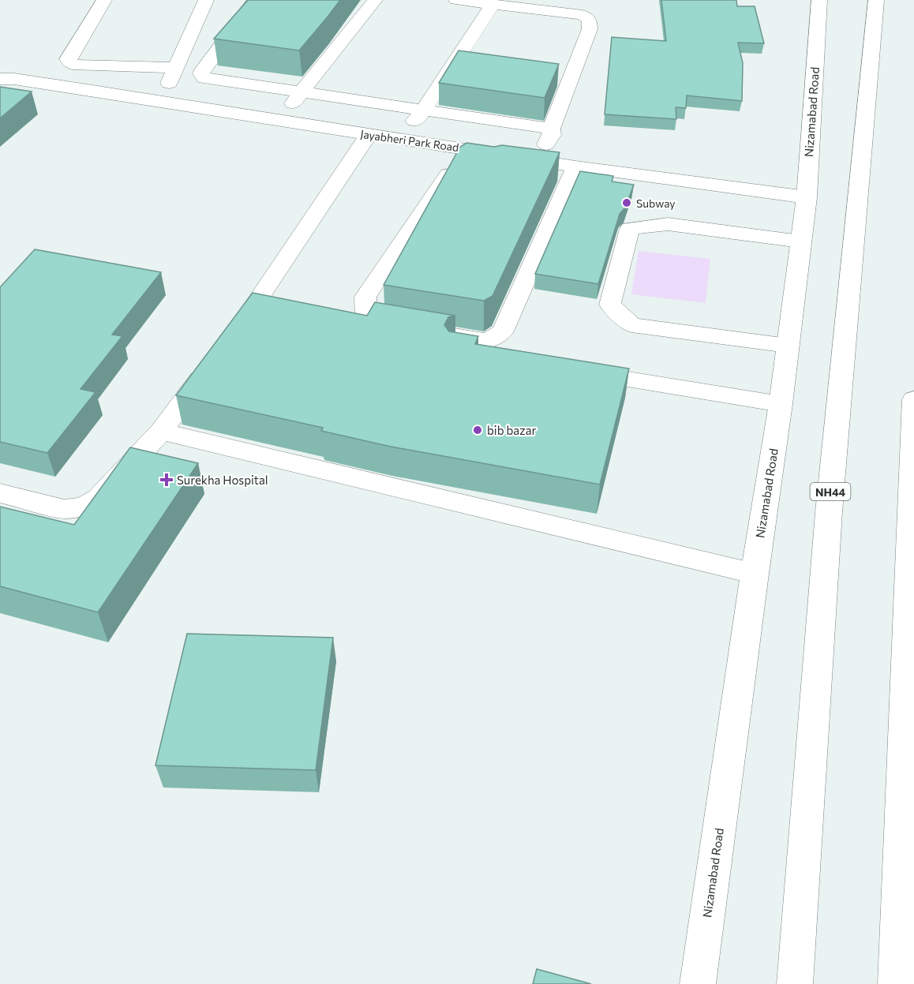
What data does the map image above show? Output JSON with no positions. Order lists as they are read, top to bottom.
{
  "streets": {
    "main road": ["Nizamabad Road", "Jayabheri Park Road", "NH44"]
  },
  "crossings": [
    ["Nizamabad Road", "Jayabheri Park Road"]
  ],
  "places": {
    "other": ["Subway", "bib bazar"],
    "health": ["Surekha Hospital"]
  }
}
